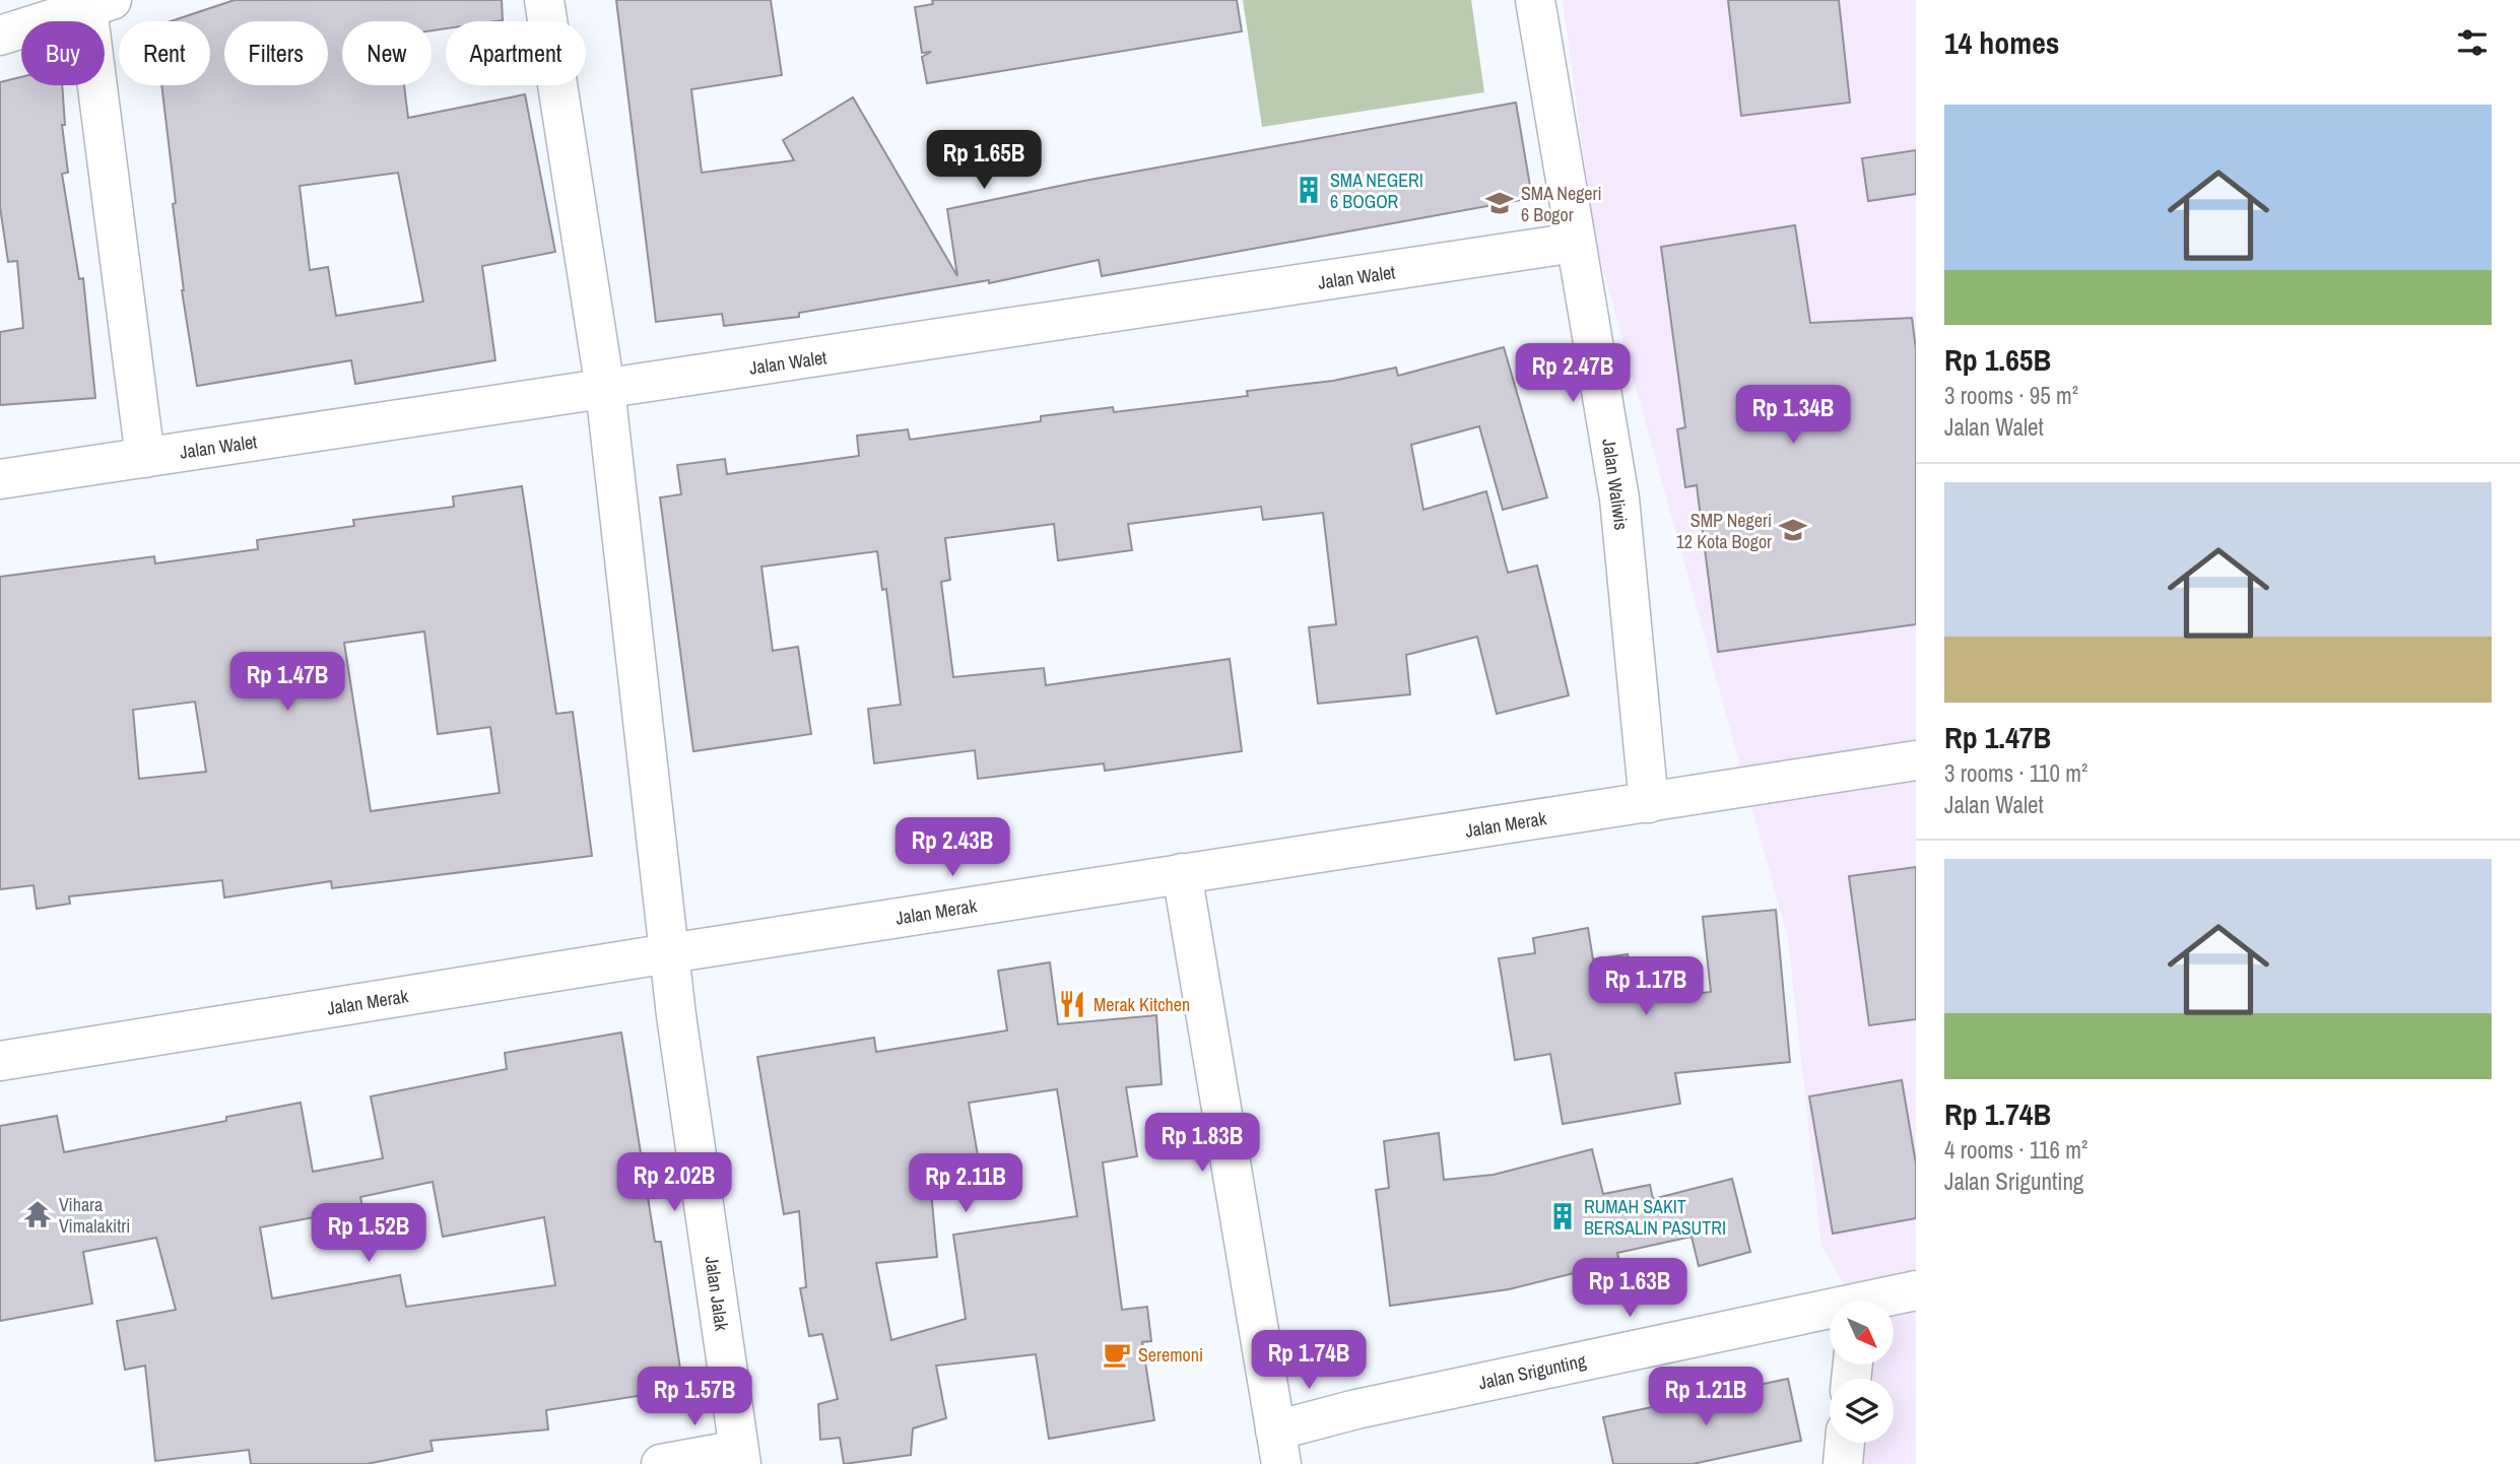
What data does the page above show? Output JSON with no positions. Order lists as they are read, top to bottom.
{
  "streets": {
    "street": [
      "Jalan Walet",
      "Jalan Waliwis",
      "Jalan Merak",
      "Jalan Jalak",
      "Jalan Srigunting"
    ]
  },
  "crossings": [
    ["Jalan Walet", "Jalan Waliwis"],
    ["Jalan Walet", "Jalan Jalak"],
    ["Jalan Waliwis", "Jalan Merak"],
    ["Jalan Merak", "Jalan Jalak"]
  ],
  "places": {
    "building": ["SMA NEGERI 6 BOGOR", "RUMAH SAKIT BERSALIN PASUTRI"],
    "school or university": ["SMA Negeri 6 Bogor", "SMP Negeri 12 Kota Bogor"],
    "restaurant": ["Merak Kitchen"],
    "temple": ["Vihara Vimalakitri"],
    "cafe": ["Seremoni"]
  },
  "north": "bottom right",
  "page": {
    "heading": "14 homes",
    "chip": [
      "Buy",
      "Rent",
      "Filters",
      "New",
      "Apartment"
    ],
    "list": [
      {
        "name": "Rp 1.65B",
        "note": "3 rooms · 95 m² · Jalan Walet"
      },
      {
        "name": "Rp 1.47B",
        "note": "3 rooms · 110 m² · Jalan Walet"
      },
      {
        "name": "Rp 1.74B",
        "note": "4 rooms · 116 m² · Jalan Srigunting"
      }
    ],
    "price": [
      "Rp 1.65B",
      "Rp 2.47B",
      "Rp 1.34B",
      "Rp 1.47B",
      "Rp 2.43B",
      "Rp 1.17B",
      "Rp 1.83B",
      "Rp 2.02B",
      "Rp 2.11B",
      "Rp 1.52B",
      "Rp 1.63B",
      "Rp 1.74B",
      "Rp 1.57B",
      "Rp 1.21B"
    ]
  }
}
